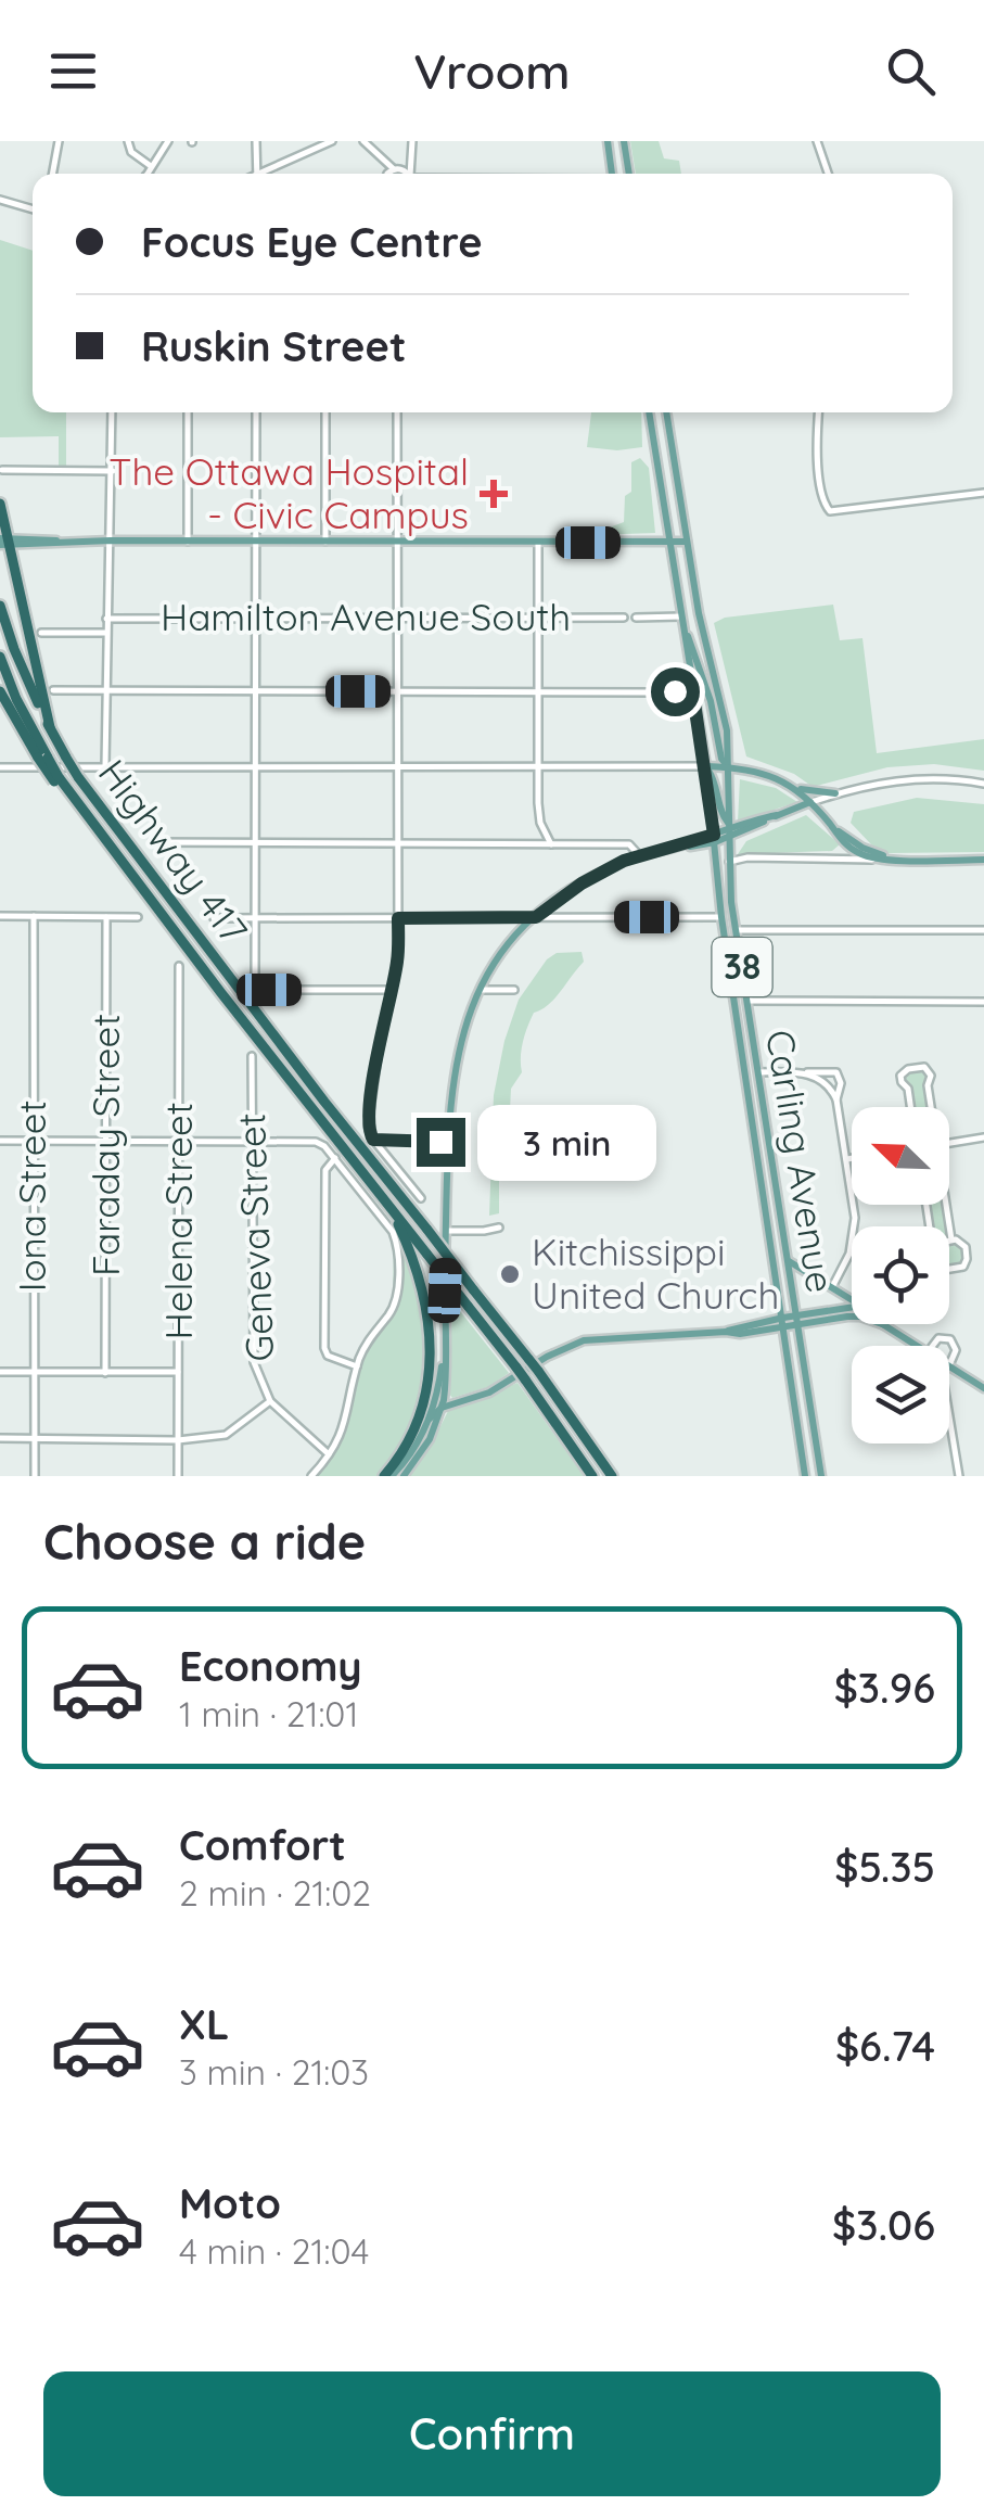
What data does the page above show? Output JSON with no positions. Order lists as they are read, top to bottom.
{
  "streets": {
    "highway": ["Highway 417"],
    "main road": ["38", "Carling Avenue"],
    "street": [
      "Hamilton Avenue South",
      "Faraday Street",
      "Iona Street",
      "Helena Street",
      "Geneva Street"
    ]
  },
  "places": {
    "health": ["The Ottawa Hospital - Civic Campus"],
    "other": ["Kitchissippi United Church"]
  },
  "north": "top left",
  "page": {
    "header": "Vroom",
    "banner": ["Focus Eye Centre", "Ruskin Street"],
    "bubble": "3 min",
    "heading": "Choose a ride",
    "list": [
      {
        "name": "Economy",
        "note": "1 min · 21:01",
        "value": "$3.96"
      },
      {
        "name": "Comfort",
        "note": "2 min · 21:02",
        "value": "$5.35"
      },
      {
        "name": "XL",
        "note": "3 min · 21:03",
        "value": "$6.74"
      },
      {
        "name": "Moto",
        "note": "4 min · 21:04",
        "value": "$3.06"
      }
    ],
    "buttons": "Confirm"
  }
}
